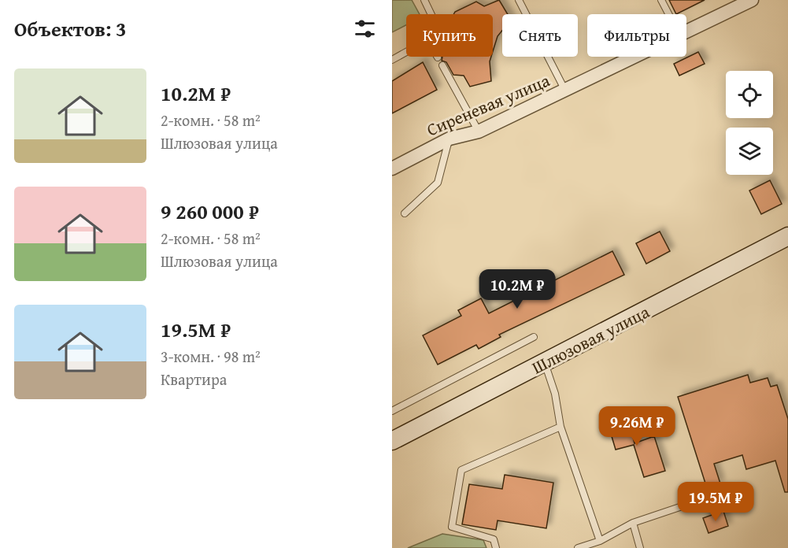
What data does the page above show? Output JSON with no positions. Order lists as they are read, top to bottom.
{
  "streets": {
    "main road": ["Шлюзовая улица"],
    "street": ["Сиреневая улица"]
  },
  "page": {
    "heading": "Объектов: 3",
    "chip": ["Купить", "Снять", "Фильтры"],
    "list": [
      {
        "name": "10.2M ₽",
        "note": "2-комн. · 58 m² · Шлюзовая улица"
      },
      {
        "name": "9 260 000 ₽",
        "note": "2-комн. · 58 m² · Шлюзовая улица"
      },
      {
        "name": "19.5M ₽",
        "note": "3-комн. · 98 m² · Квартира"
      }
    ],
    "price": ["10.2M ₽", "9.26M ₽", "19.5M ₽"]
  }
}
